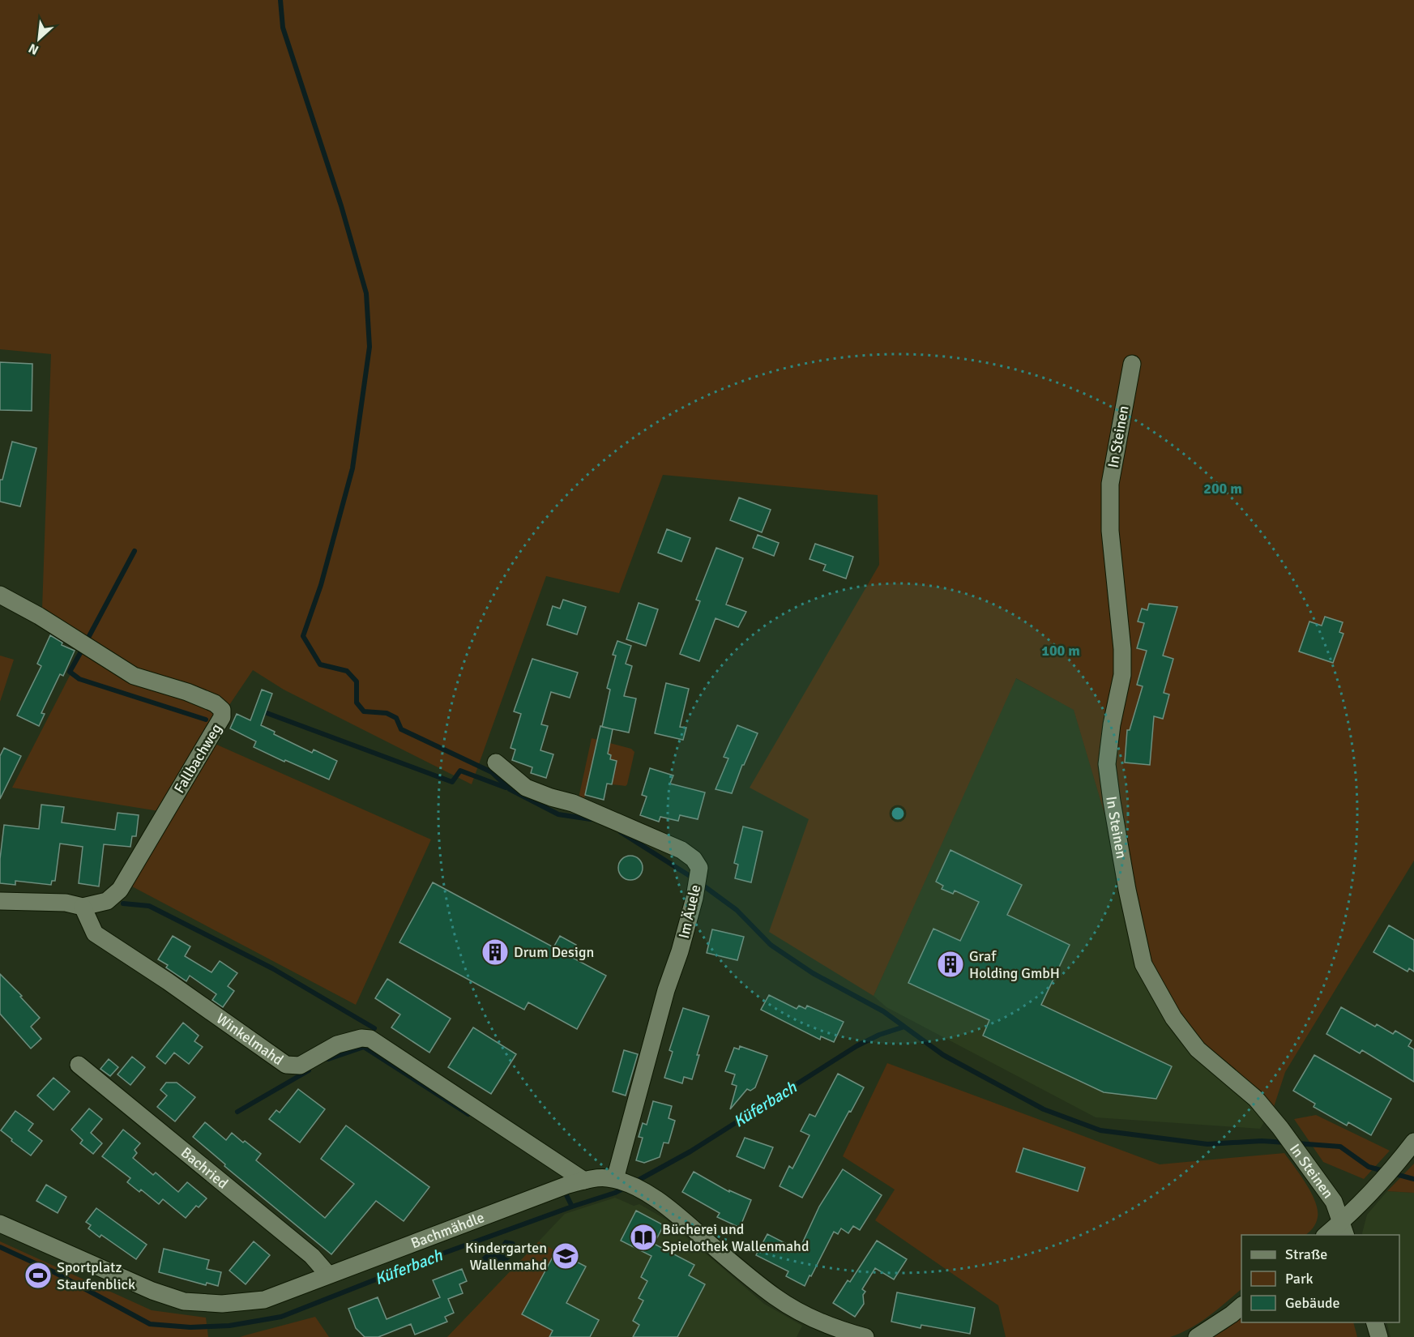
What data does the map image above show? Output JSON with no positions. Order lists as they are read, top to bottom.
{
  "streets": {
    "street": [
      "In Steinen",
      "Fallbachweg",
      "Im Äuele",
      "Winkelmahd",
      "Bachried",
      "Bachmähdle"
    ]
  },
  "crossings": [
    ["Fallbachweg", "Winkelmahd"],
    ["Im Äuele", "Bachmähdle"],
    ["Winkelmahd", "Bachmähdle"],
    ["Bachried", "Bachmähdle"]
  ],
  "water": ["Küferbach"],
  "places": {
    "building": ["Drum Design", "Graf Holding GmbH"],
    "library": ["Bücherei und Spielothek Wallenmahd"],
    "school or university": ["Kindergarten Wallenmahd"],
    "sports": ["Sportplatz Staufenblick"]
  },
  "legend": ["Straße", "Park", "Gebäude"],
  "north": "bottom left",
  "rings": ["200 m", "100 m"]
}
